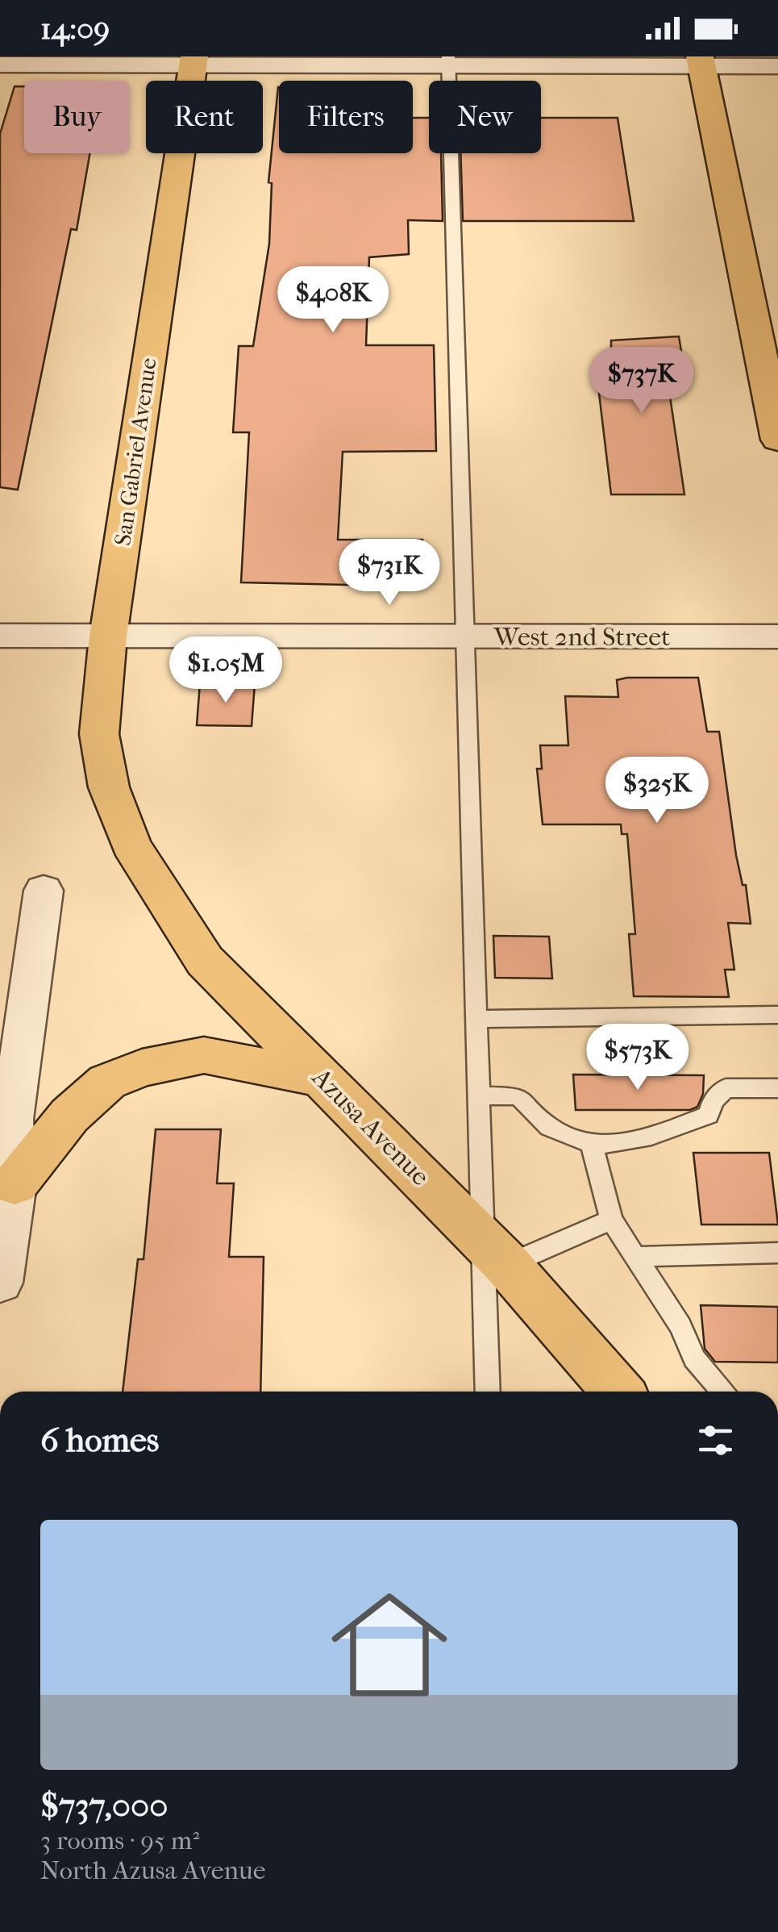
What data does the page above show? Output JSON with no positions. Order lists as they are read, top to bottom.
{
  "streets": {
    "main road": ["San Gabriel Avenue", "Azusa Avenue"],
    "street": ["West 2nd Street"]
  },
  "crossings": [
    ["San Gabriel Avenue", "West 2nd Street"],
    ["San Gabriel Avenue", "Azusa Avenue"]
  ],
  "page": {
    "status": "14:09",
    "chip": [
      "Buy",
      "Rent",
      "Filters",
      "New"
    ],
    "price": [
      "$408K",
      "$737K",
      "$731K",
      "$1.05M",
      "$325K",
      "$573K"
    ],
    "heading": "6 homes",
    "list": [
      {
        "name": "$737,000",
        "note": "3 rooms · 95 m² · North Azusa Avenue"
      }
    ]
  }
}
